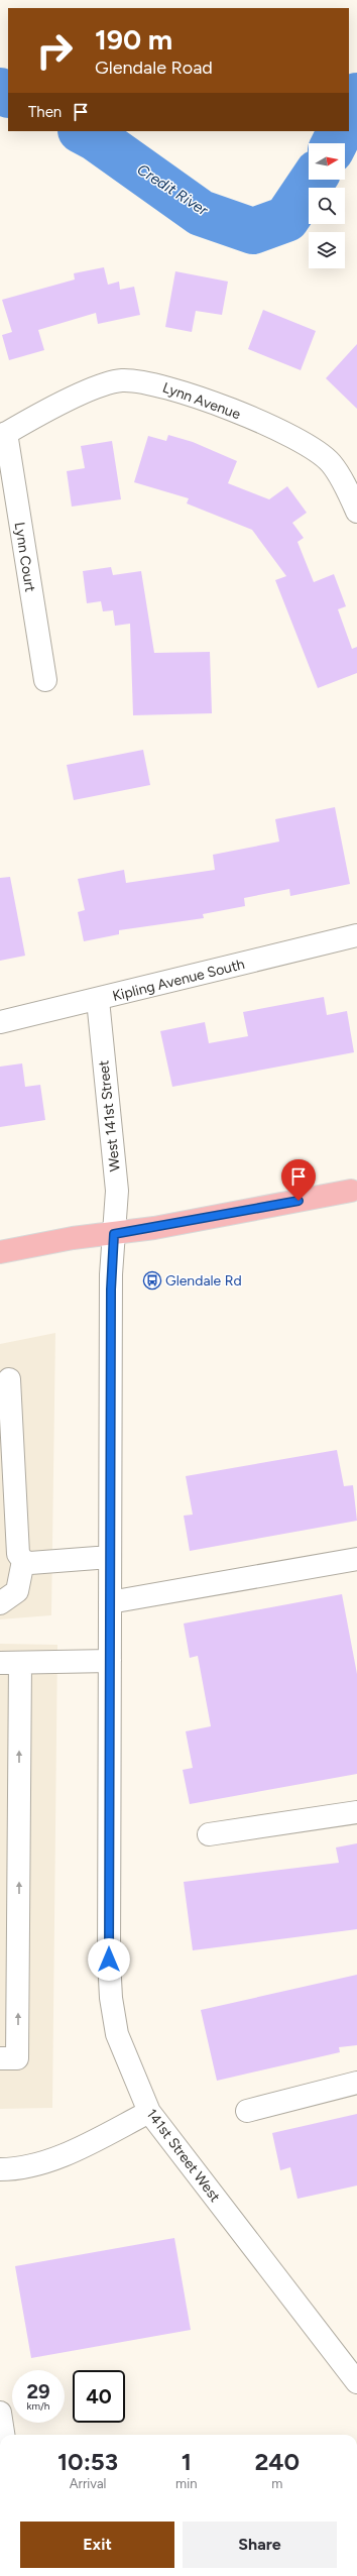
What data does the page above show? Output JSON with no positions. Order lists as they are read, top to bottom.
{
  "streets": {
    "street": [
      "Lynn Avenue",
      "Lynn Court",
      "Kipling Avenue South",
      "West 141st Street",
      "141st Street West"
    ]
  },
  "crossings": [
    ["Lynn Avenue", "Lynn Court"],
    ["Kipling Avenue South", "West 141st Street"],
    ["West 141st Street", "141st Street West"]
  ],
  "water": ["Credit River"],
  "places": {
    "bus stop": ["Glendale Rd"]
  },
  "north": "right",
  "page": {
    "turn": ["190 m", "Glendale Road"],
    "then": "Then",
    "speed": "29 km/h",
    "limit": "40",
    "eta": [
      "10:53",
      "Arrival",
      "1",
      "min",
      "240",
      "m"
    ],
    "buttons": ["Exit", "Share"]
  }
}
